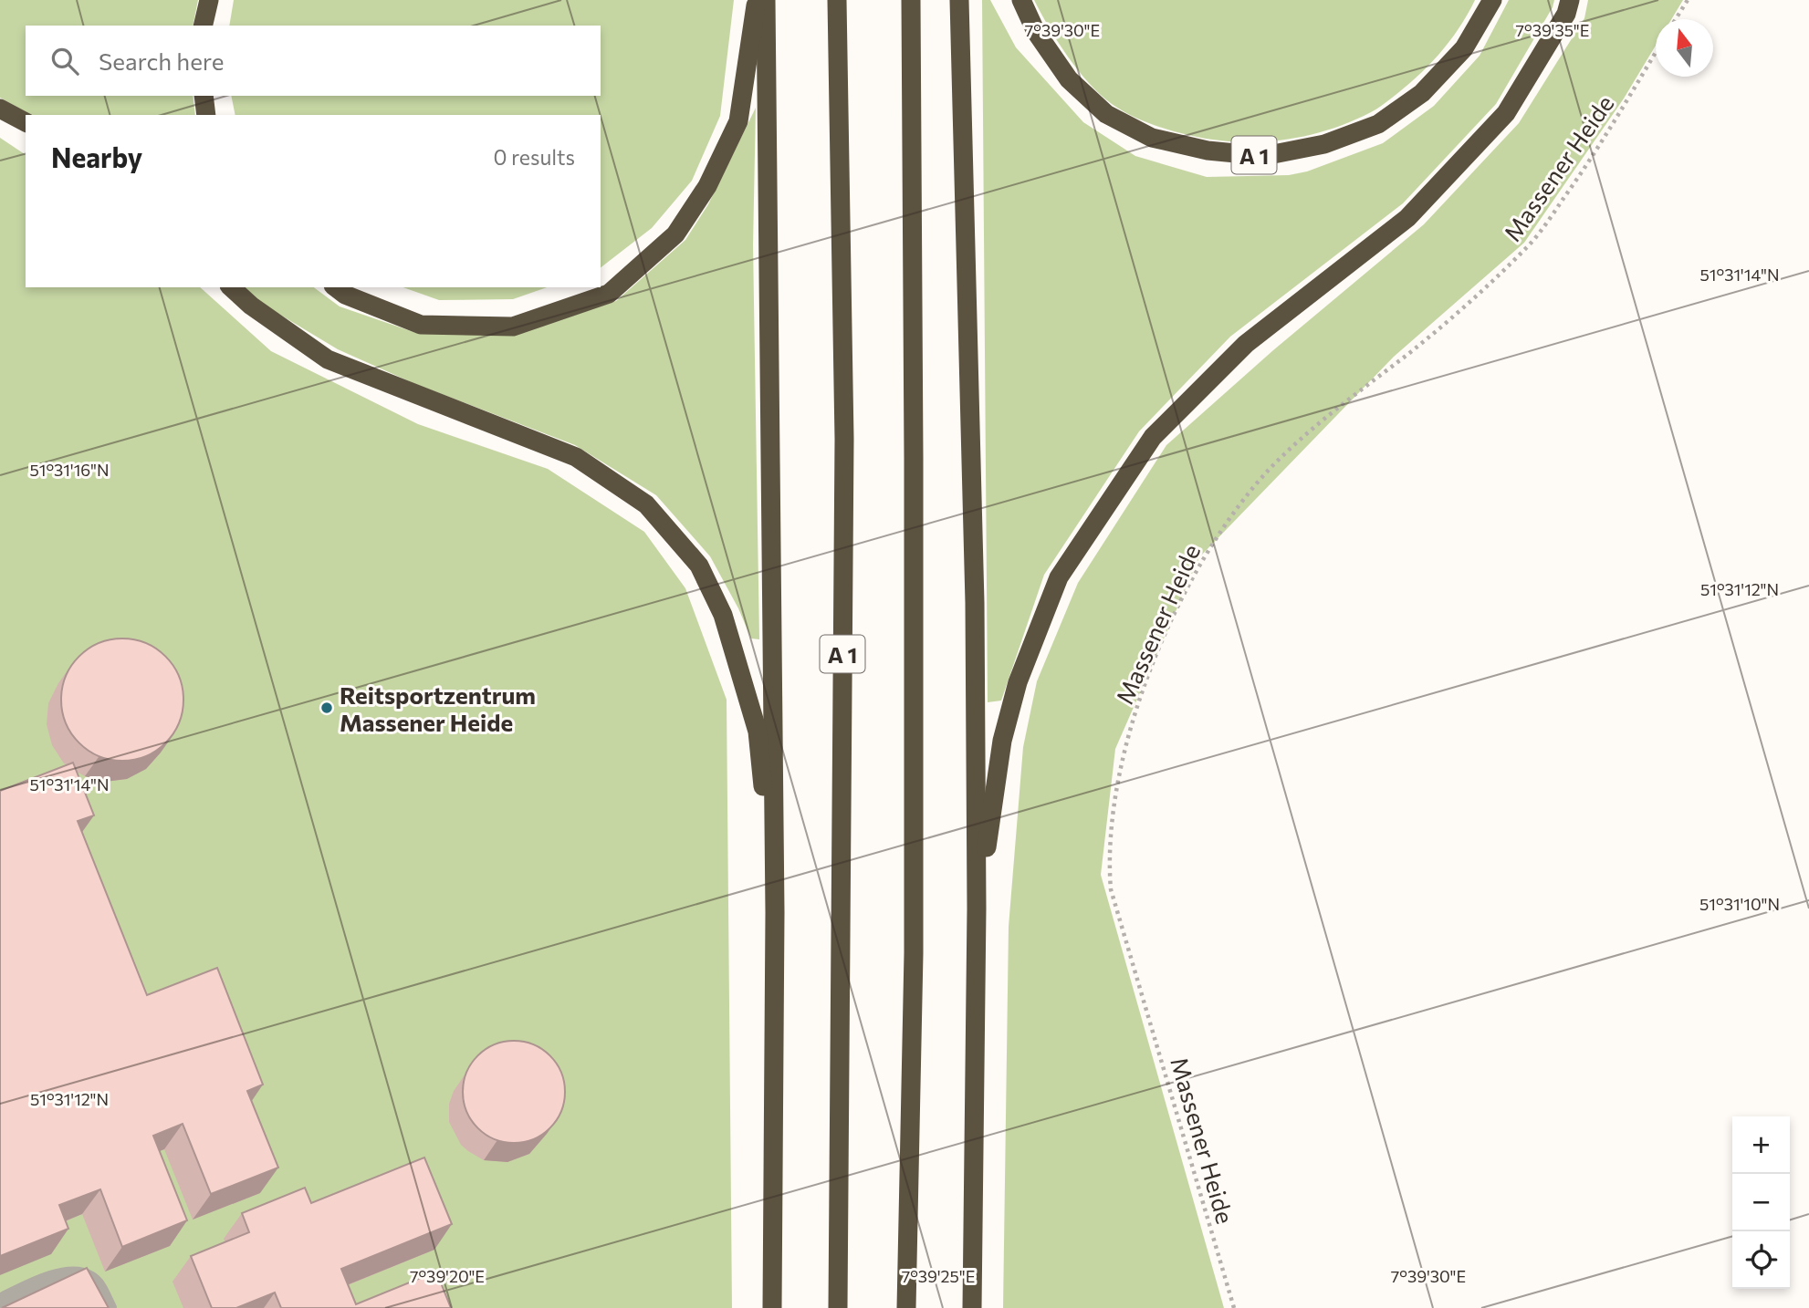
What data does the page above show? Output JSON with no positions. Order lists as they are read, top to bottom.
{
  "streets": {
    "highway": ["A 1"],
    "path": ["Massener Heide"]
  },
  "places": ["Reitsportzentrum Massener Heide"],
  "north": "top",
  "page": {
    "search": "Search here",
    "heading": ["Nearby", "0 results"],
    "map_buttons": ["+", "−"]
  },
  "coordinates": [
    "7°39'30\"E",
    "7°39'35\"E",
    "51°31'14\"N",
    "51°31'16\"N",
    "51°31'12\"N",
    "51°31'10\"N",
    "7°39'20\"E",
    "7°39'25\"E"
  ]
}
